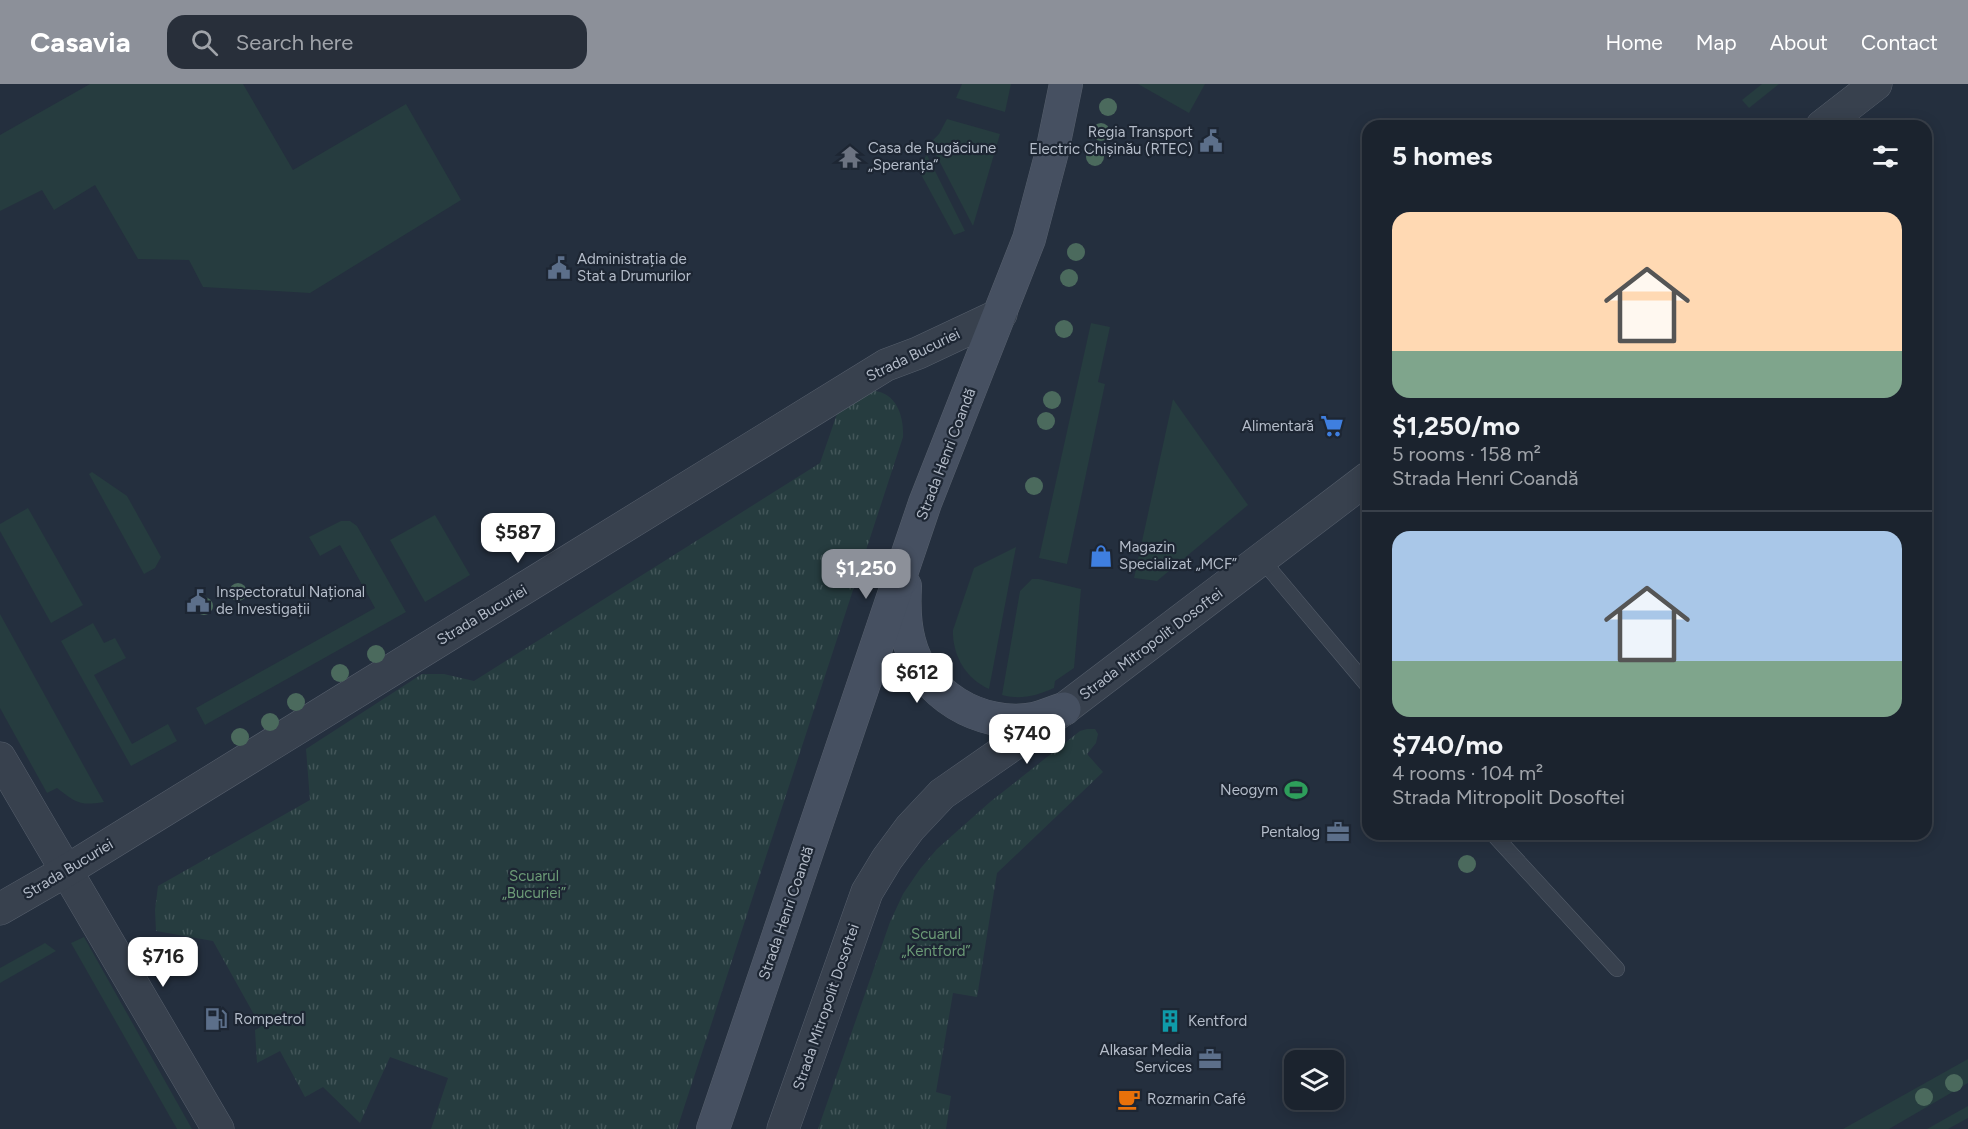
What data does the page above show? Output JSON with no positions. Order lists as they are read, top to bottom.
{
  "streets": {
    "main road": ["Strada Henri Coandă"],
    "street": ["Strada Bucuriei", "Strada Mitropolit Dosoftei"]
  },
  "crossings": [
    ["Strada Bucuriei", "Strada Henri Coandă"]
  ],
  "parks": ["Scuarul „Bucuriei”", "Scuarul „Kentford”"],
  "places": {
    "public building": ["Regia Transport Electric Chișinău (RTEC)", "Administrația de Stat a Drumurilor", "Inspectoratul Național de Investigații"],
    "temple": ["Casa de Rugăciune „Speranța“"],
    "supermarket": ["Alimentară"],
    "shop": ["Magazin Specializat „MCF”"],
    "sports": ["Neogym"],
    "office": ["Pentalog", "Alkasar Media Services"],
    "fuel station": ["Rompetrol"],
    "building": ["Kentford"],
    "cafe": ["Rozmarin Café"]
  },
  "page": {
    "header": "Casavia",
    "search": "Search here",
    "nav": [
      "Home",
      "Map",
      "About",
      "Contact"
    ],
    "heading": "5 homes",
    "list": [
      {
        "name": "$1,250/mo",
        "note": "5 rooms · 158 m² · Strada Henri Coandă"
      },
      {
        "name": "$740/mo",
        "note": "4 rooms · 104 m² · Strada Mitropolit Dosoftei"
      }
    ],
    "price": [
      "$587",
      "$1,250",
      "$612",
      "$740",
      "$716"
    ]
  }
}
